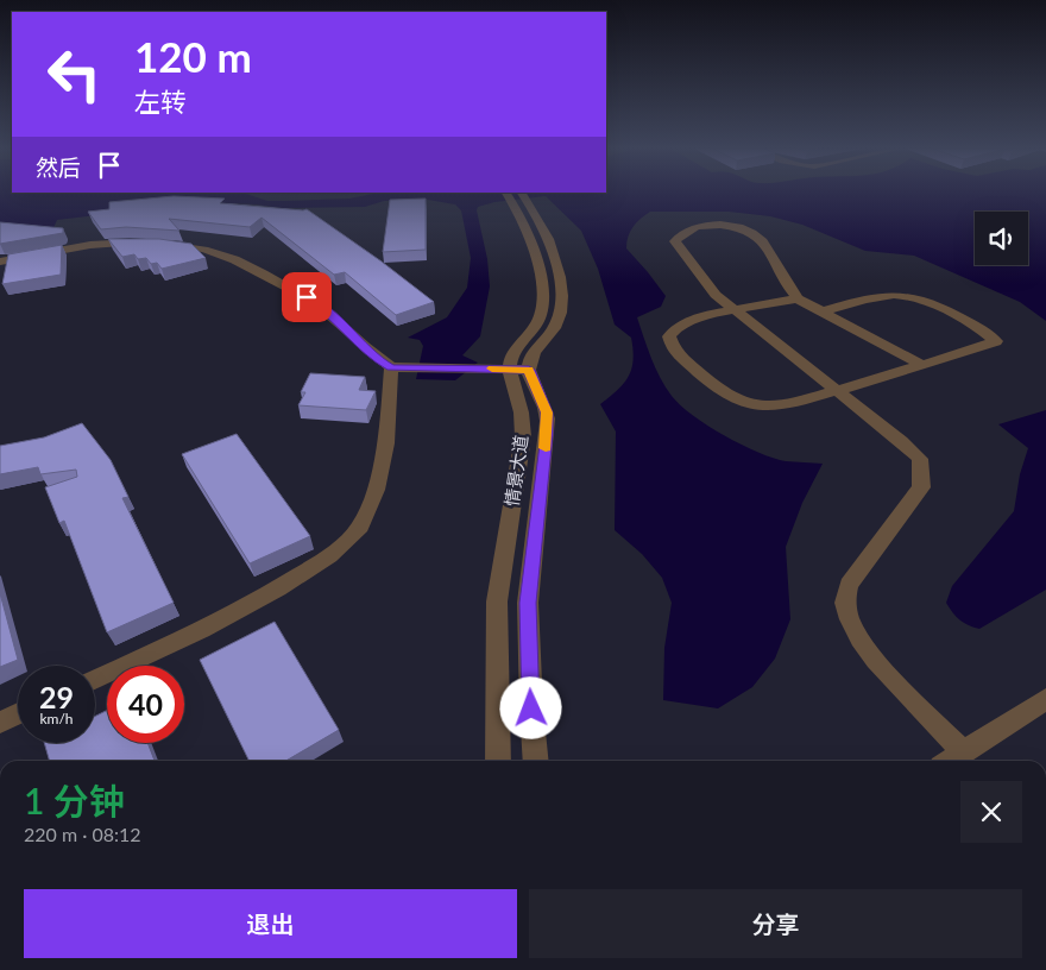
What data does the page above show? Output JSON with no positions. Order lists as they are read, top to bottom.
{
  "streets": {
    "street": ["情景大道"]
  },
  "page": {
    "turn": ["120 m", "左转"],
    "then": "然后",
    "speed": "29 km/h",
    "limit": "40",
    "heading": ["1 分钟", "220 m · 08:12"],
    "buttons": ["退出", "分享"]
  }
}
